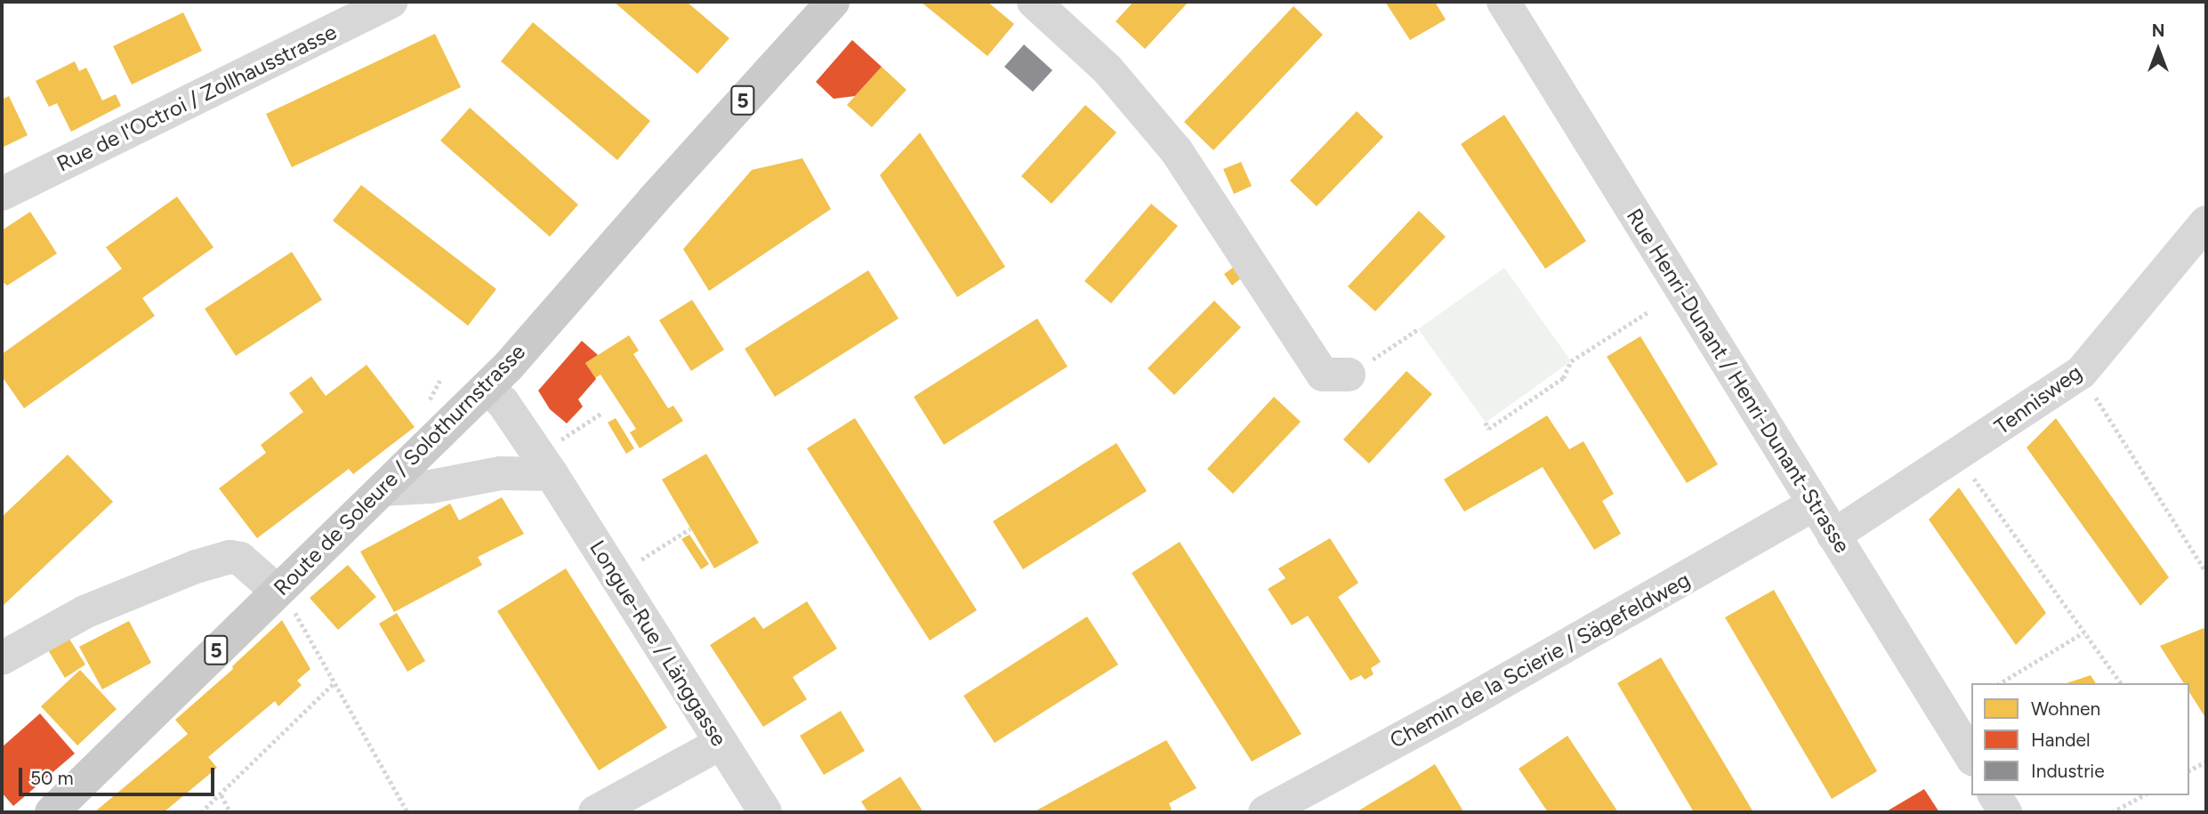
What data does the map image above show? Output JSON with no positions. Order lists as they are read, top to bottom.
{
  "streets": {
    "main road": ["5", "Route de Soleure / Solothurnstrasse"],
    "street": [
      "Rue de l'Octroi / Zollhausstrasse",
      "Rue Henri-Dunant / Henri-Dunant-Strasse",
      "Tennisweg",
      "Longue-Rue / Länggasse",
      "Chemin de la Scierie / Sägefeldweg"
    ]
  },
  "crossings": [
    ["Rue Henri-Dunant / Henri-Dunant-Strasse", "Tennisweg"],
    ["Rue Henri-Dunant / Henri-Dunant-Strasse", "Chemin de la Scierie / Sägefeldweg"],
    ["Route de Soleure / Solothurnstrasse", "Longue-Rue / Länggasse"]
  ],
  "legend": ["Wohnen", "Handel", "Industrie"],
  "scale_bar": "50 m",
  "north": "top"
}
